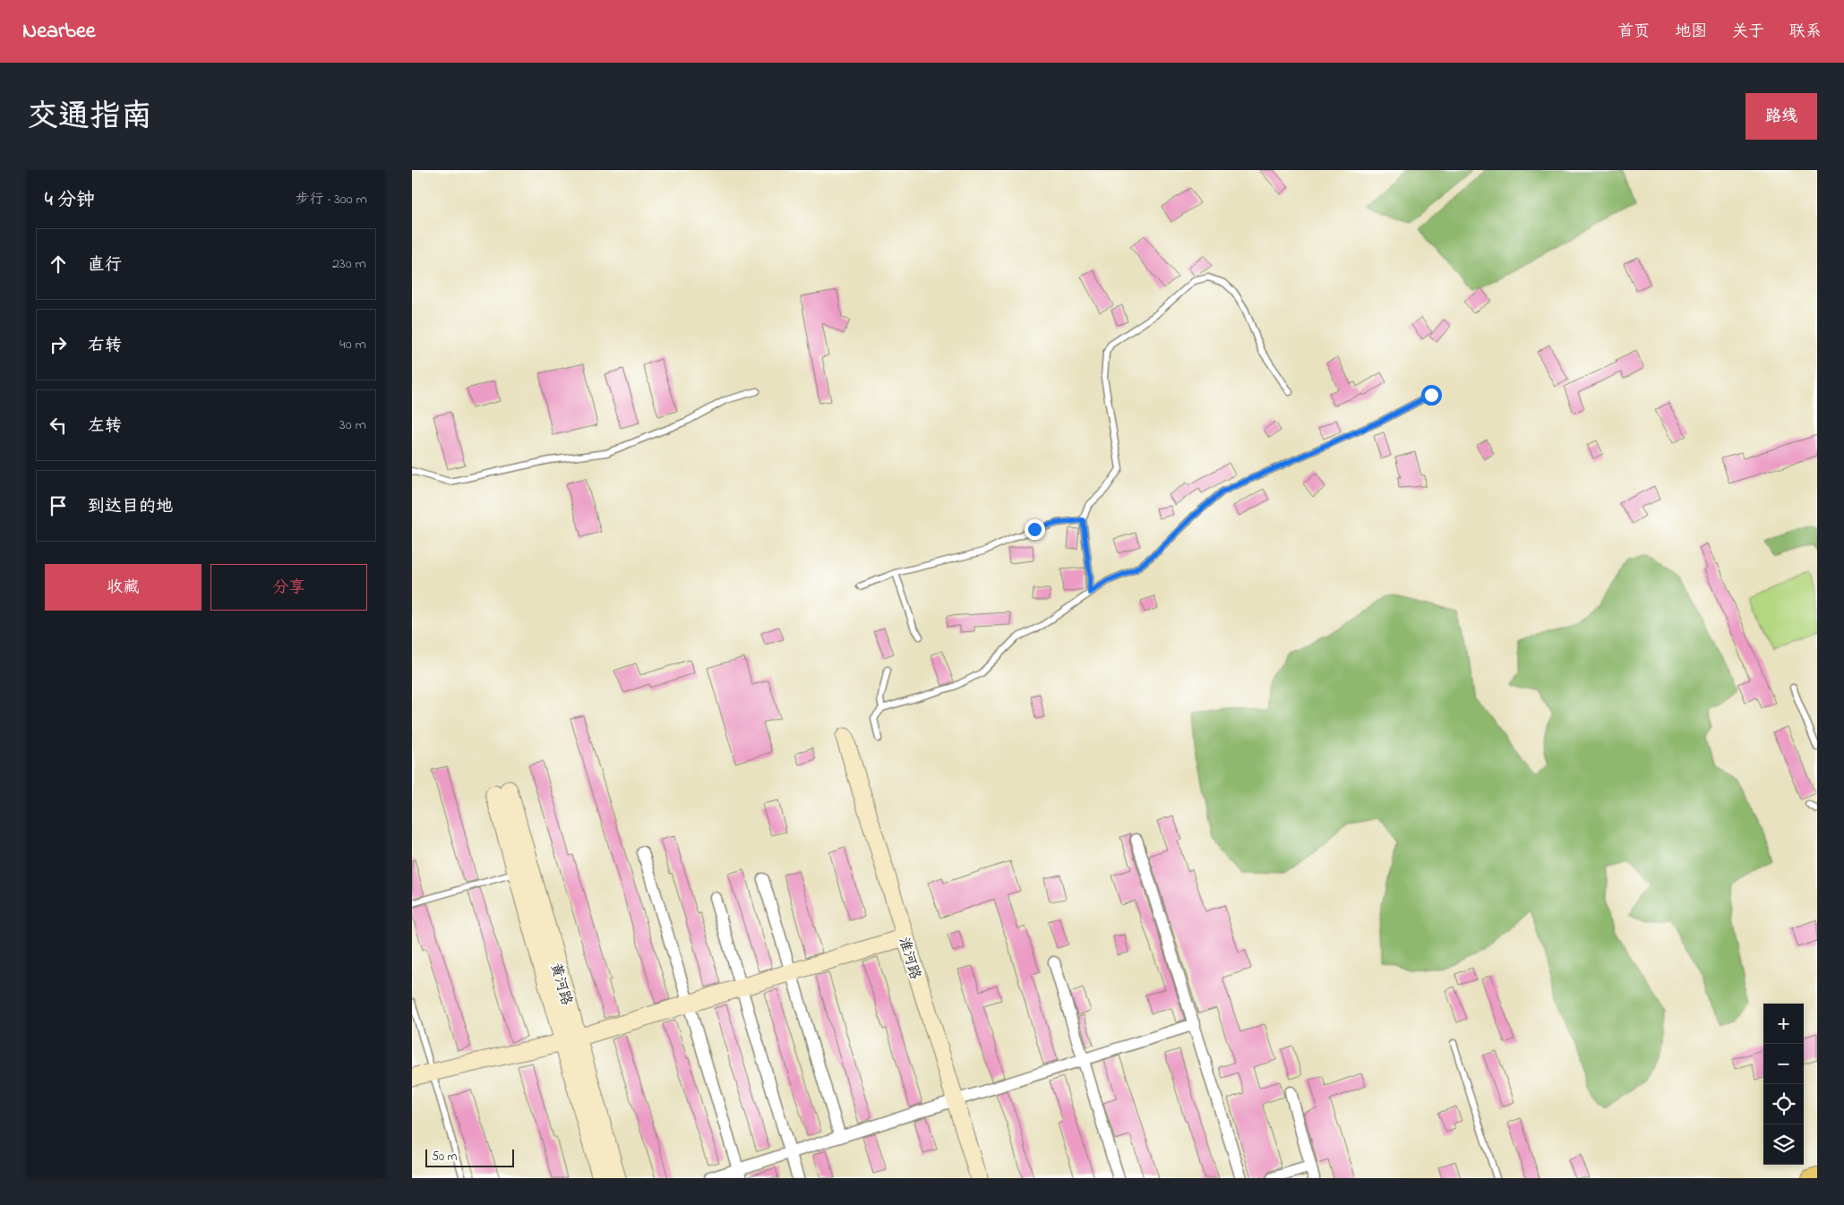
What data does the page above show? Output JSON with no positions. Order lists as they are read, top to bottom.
{
  "streets": {
    "street": ["淮河路", "黄河路"]
  },
  "scale_bar": "50 m",
  "page": {
    "header": "Nearbee",
    "nav": [
      "首页",
      "地图",
      "关于",
      "联系"
    ],
    "title": "交通指南",
    "buttons": [
      "路线",
      ["收藏", "分享"]
    ],
    "heading": ["4 分钟", "步行 · 300 m"],
    "list": [
      ["直行", "230 m"],
      ["右转", "40 m"],
      ["左转", "30 m"],
      "到达目的地"
    ],
    "map_buttons": ["+", "−"],
    "scale": "50 m"
  }
}
